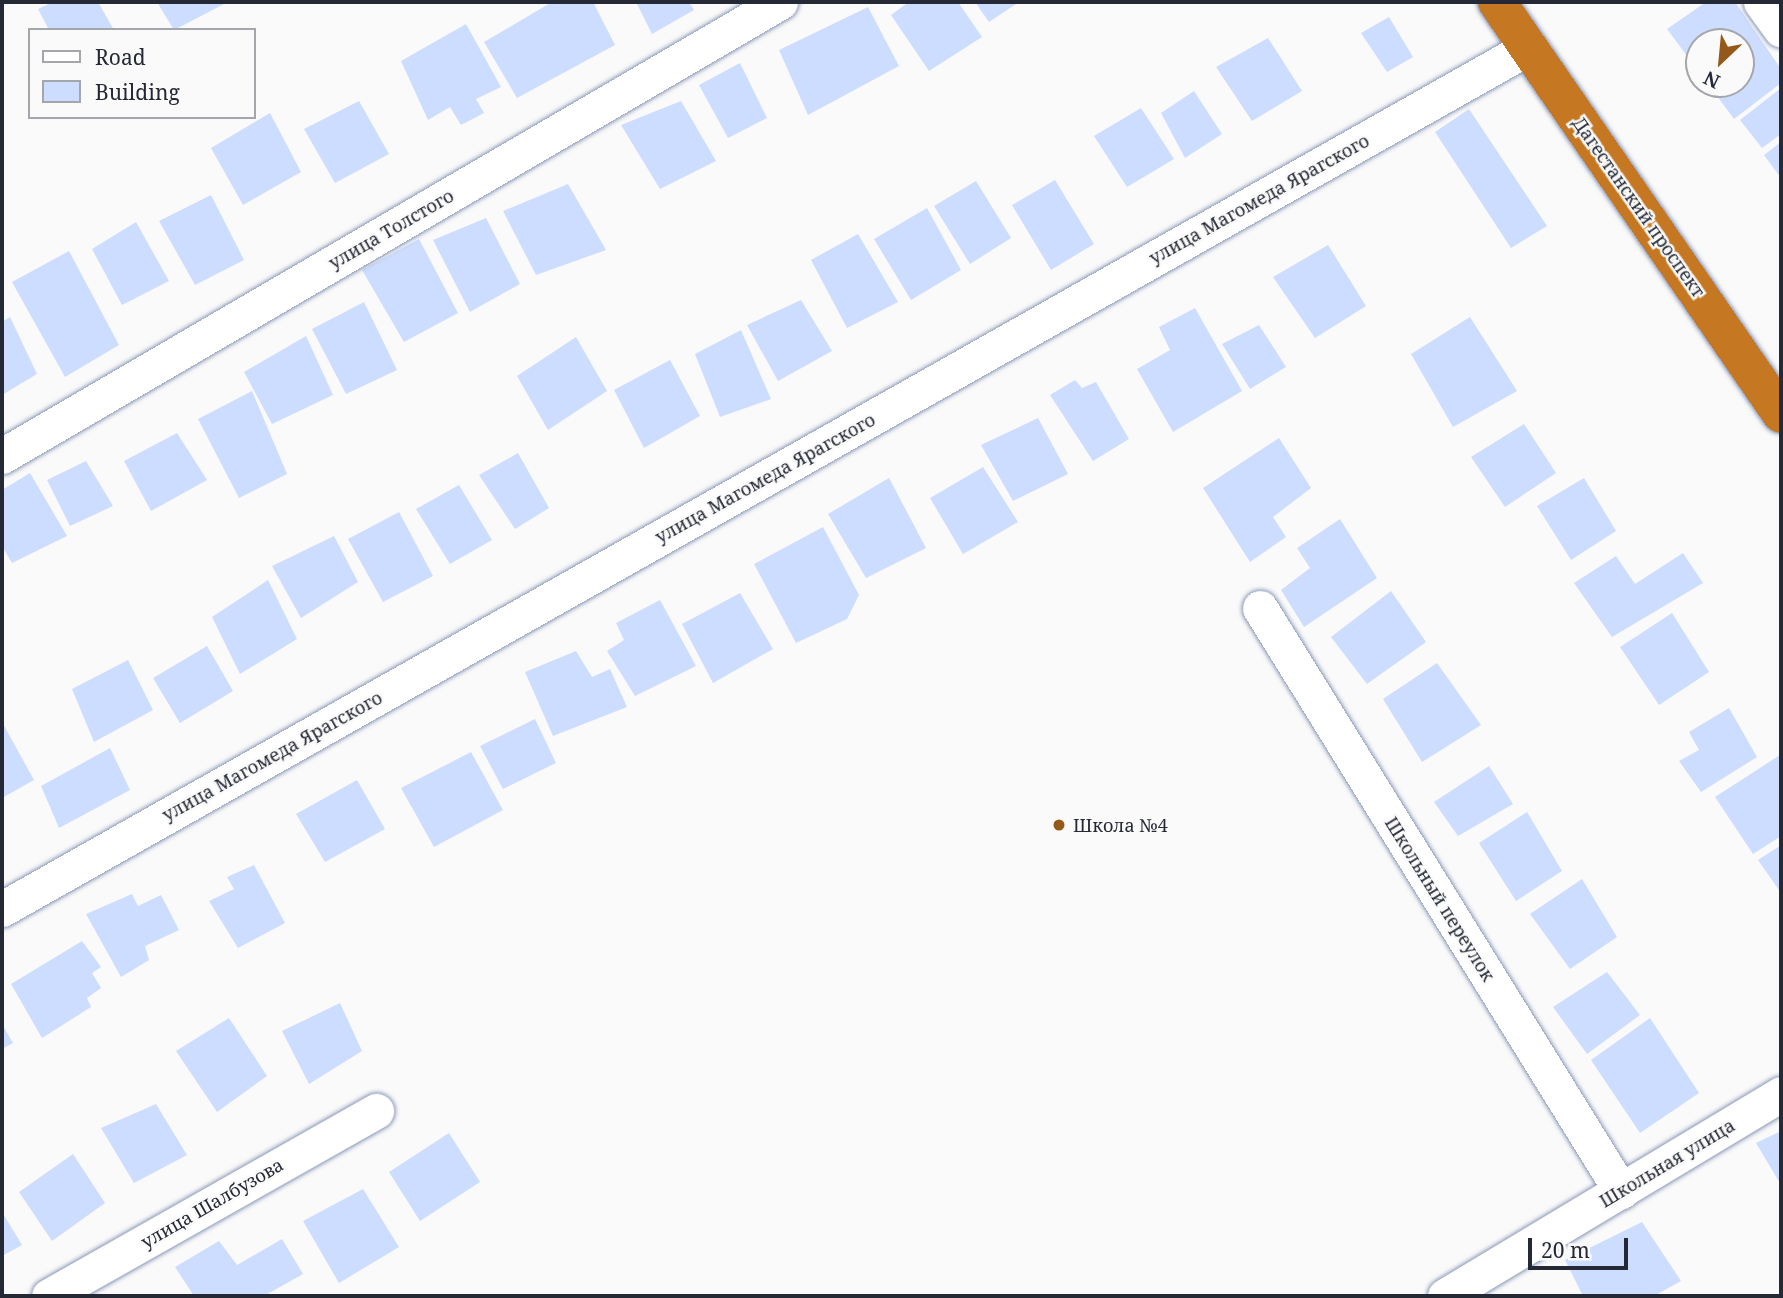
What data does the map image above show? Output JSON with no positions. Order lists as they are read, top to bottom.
{
  "streets": {
    "highway": ["Дагестанский проспект"],
    "street": [
      "улица Магомеда Ярагского",
      "улица Толстого",
      "Школьный переулок",
      "Школьная улица",
      "улица Шалбузова"
    ]
  },
  "crossings": [
    ["улица Магомеда Ярагского", "Дагестанский проспект"],
    ["Школьный переулок", "Школьная улица"]
  ],
  "places": ["Школа №4"],
  "legend": ["Road", "Building"],
  "scale_bar": "20 m",
  "north": "bottom left"
}
